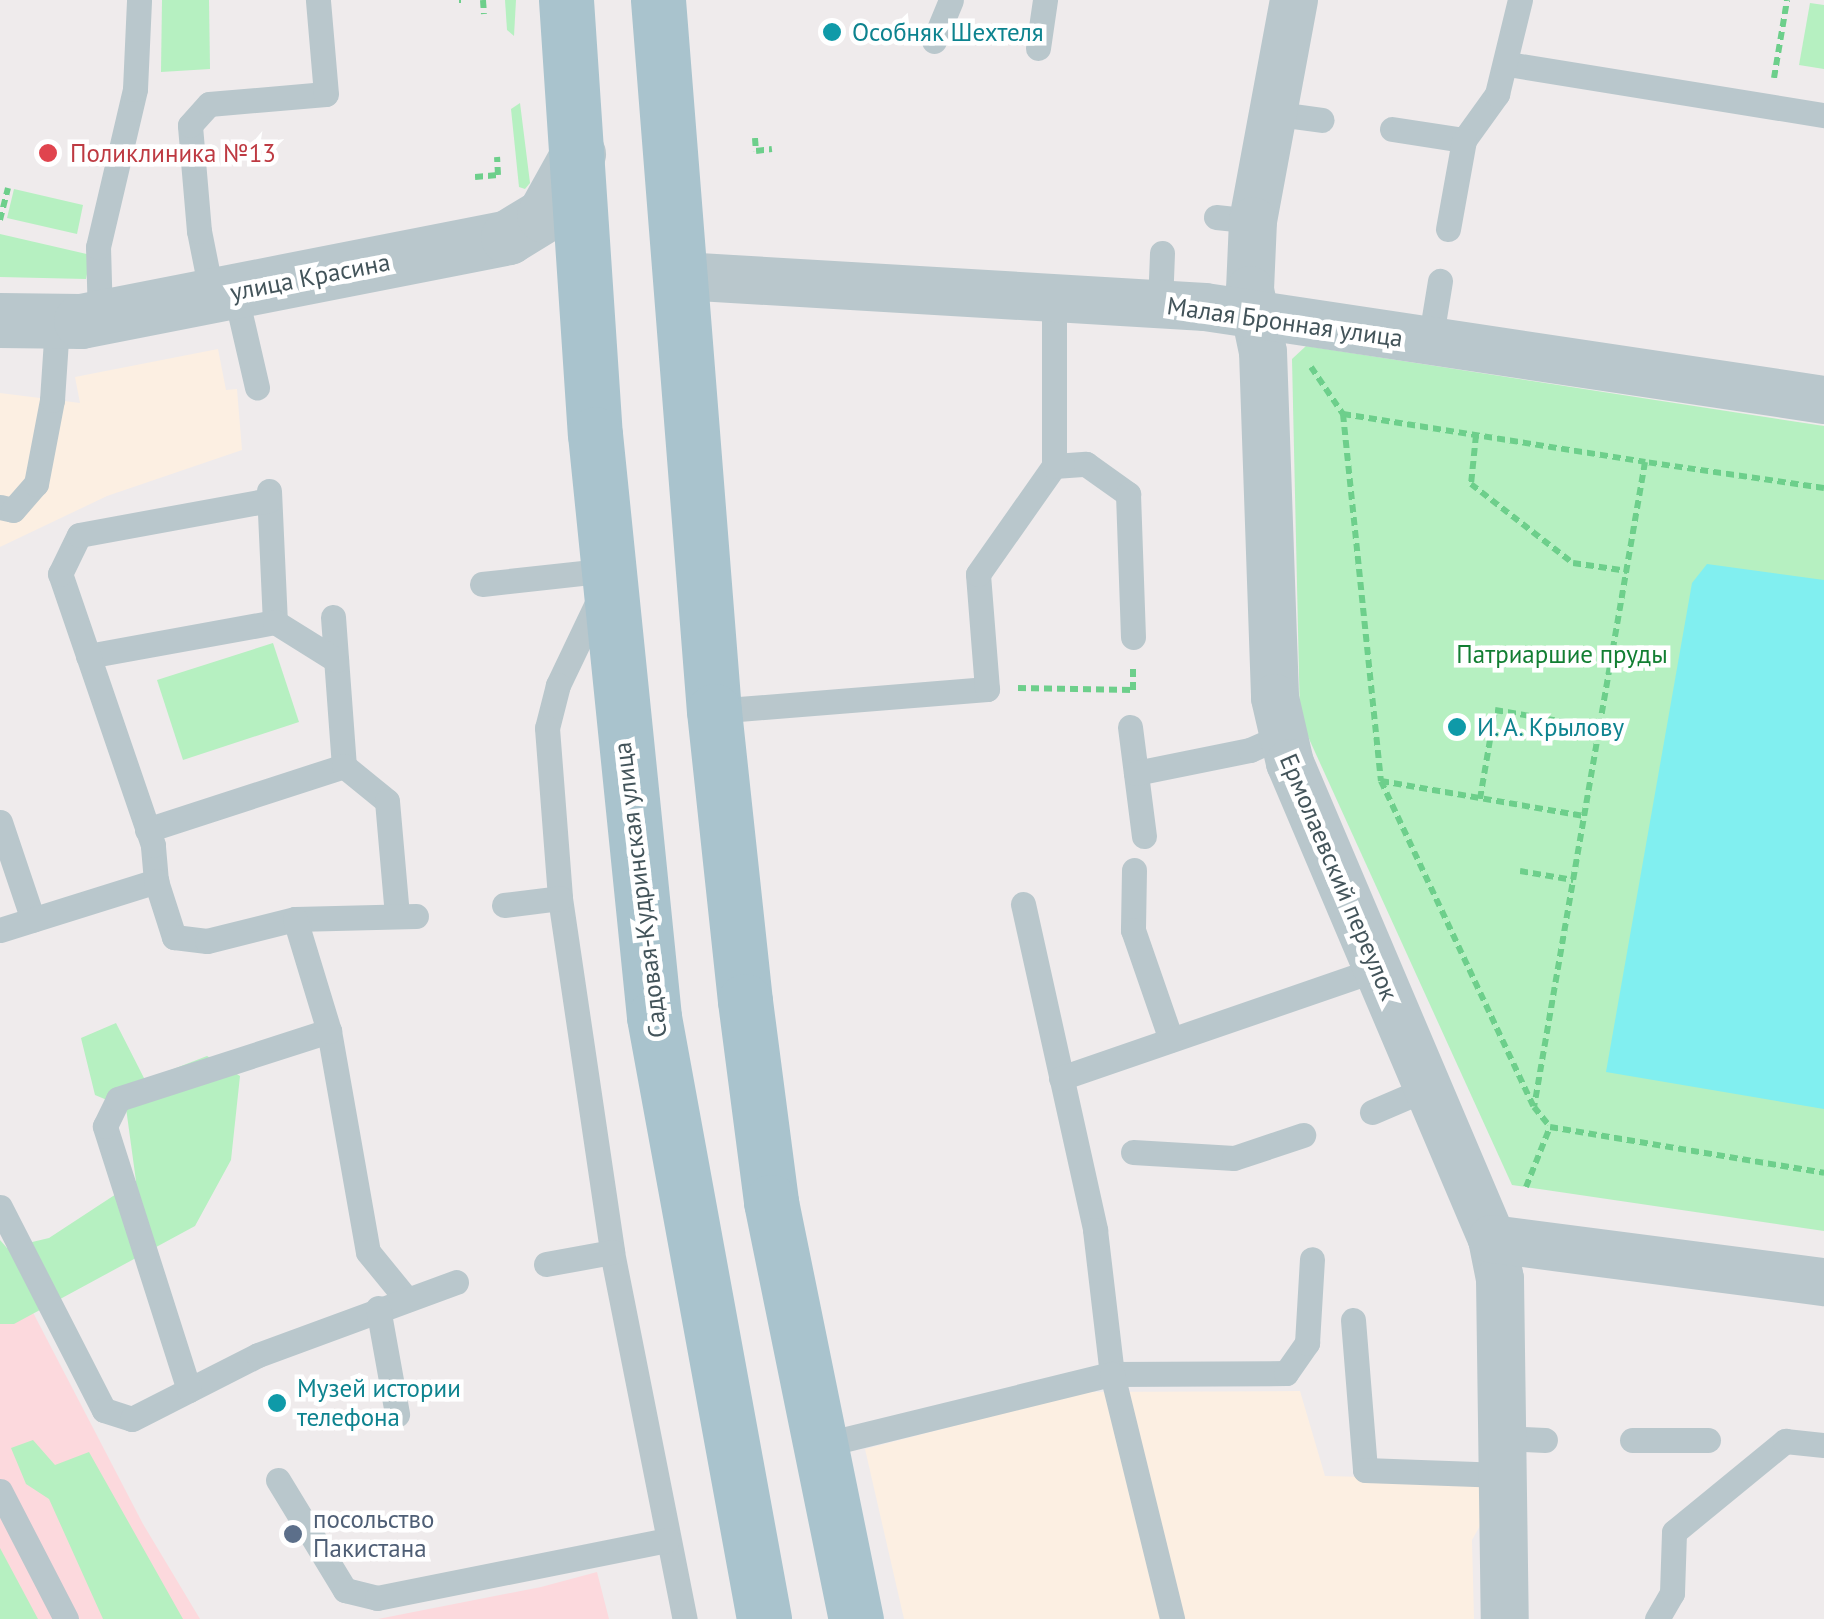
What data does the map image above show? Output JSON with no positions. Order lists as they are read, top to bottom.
{
  "streets": {
    "main road": ["Садовая-Кудринская улица"],
    "street": ["улица Красина", "Малая Бронная улица", "Ермолаевский переулок"]
  },
  "crossings": [
    ["улица Красина", "Садовая-Кудринская улица"],
    ["Малая Бронная улица", "Ермолаевский переулок"]
  ],
  "parks": ["Патриаршие пруды"],
  "places": [
    "Особняк Шехтеля",
    "Поликлиника №13",
    "И. А. Крылову",
    "Музей истории телефона",
    "посольство Пакистана"
  ]
}
